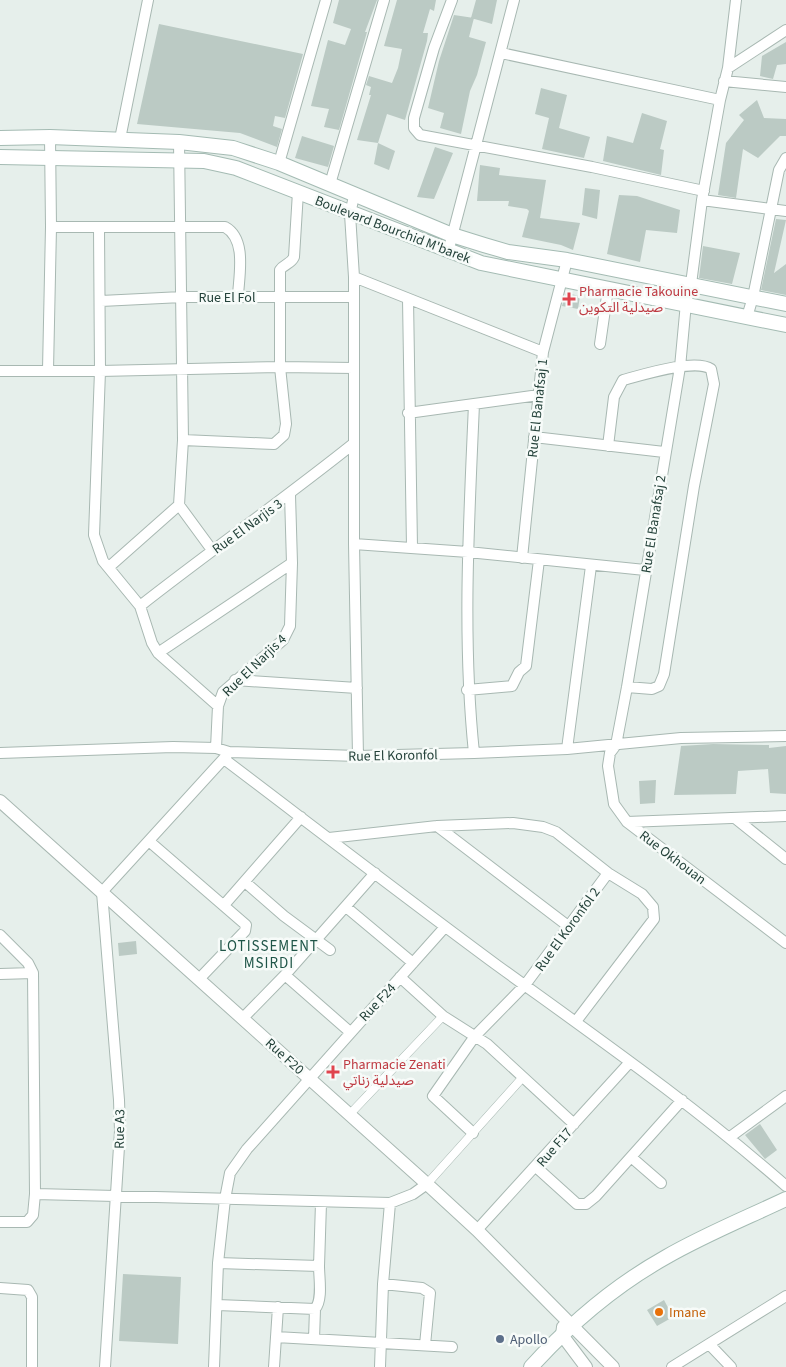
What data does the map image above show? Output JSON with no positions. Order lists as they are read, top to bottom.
{
  "streets": {
    "main road": ["Boulevard Bourchid M'barek"],
    "street": [
      "Rue El Fol",
      "Rue El Banafsaj 1",
      "Rue El Banafsaj 2",
      "Rue El Narjis 3",
      "Rue El Narjis 4",
      "Rue El Koronfol",
      "Rue Okhouan",
      "Rue El Koronfol 2",
      "Rue F24",
      "Rue F20",
      "Rue A3",
      "Rue F17"
    ]
  },
  "crossings": [
    ["Boulevard Bourchid M'barek", "Rue El Banafsaj 1"],
    ["Boulevard Bourchid M'barek", "Rue El Banafsaj 2"],
    ["Rue El Banafsaj 2", "Rue El Koronfol"],
    ["Rue El Banafsaj 2", "Rue Okhouan"],
    ["Rue El Narjis 3", "Rue El Narjis 4"],
    ["Rue El Koronfol", "Rue Okhouan"],
    ["Rue F24", "Rue F20"],
    ["Rue F20", "Rue A3"],
    ["Rue F20", "Rue F17"]
  ],
  "districts": ["LOTISSEMENT MSIRDI"],
  "places": {
    "health": ["Pharmacie Takouine صيدلية التكوين", "Pharmacie Zenati صيدلية زناتي"],
    "other": ["Imane", "Apollo"]
  }
}
